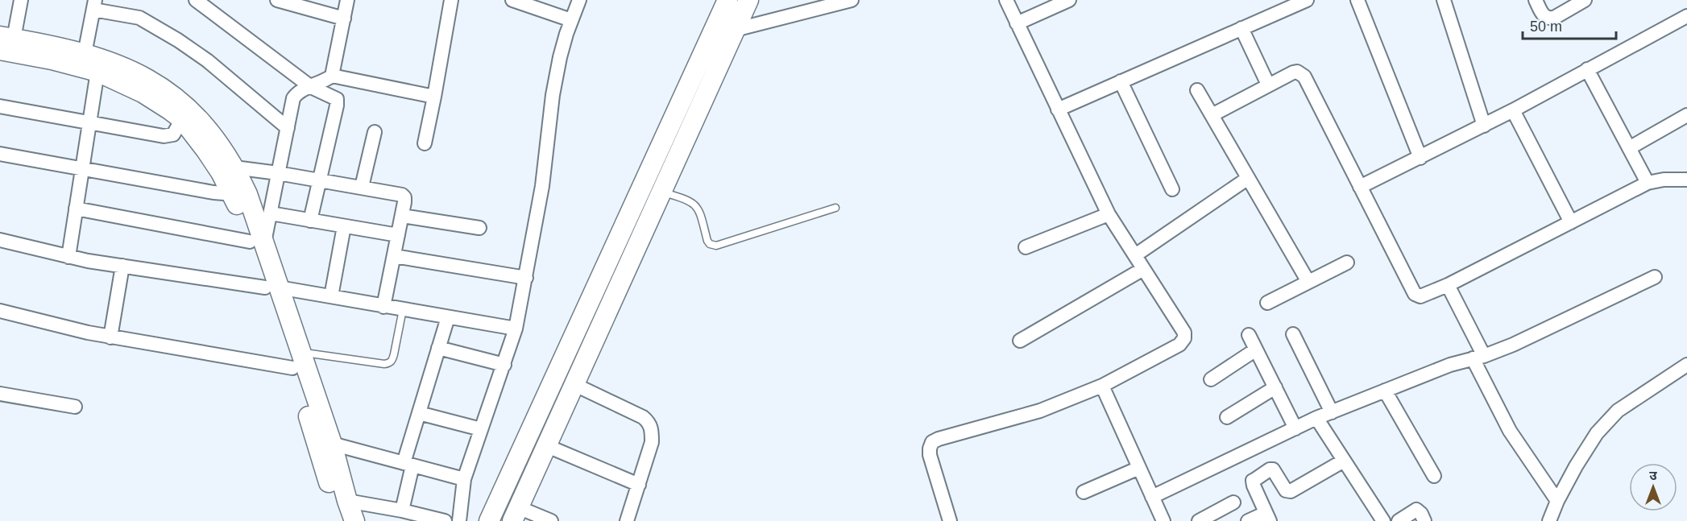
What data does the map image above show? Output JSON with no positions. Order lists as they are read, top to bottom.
{
  "scale_bar": "50 m",
  "north": "top"
}
